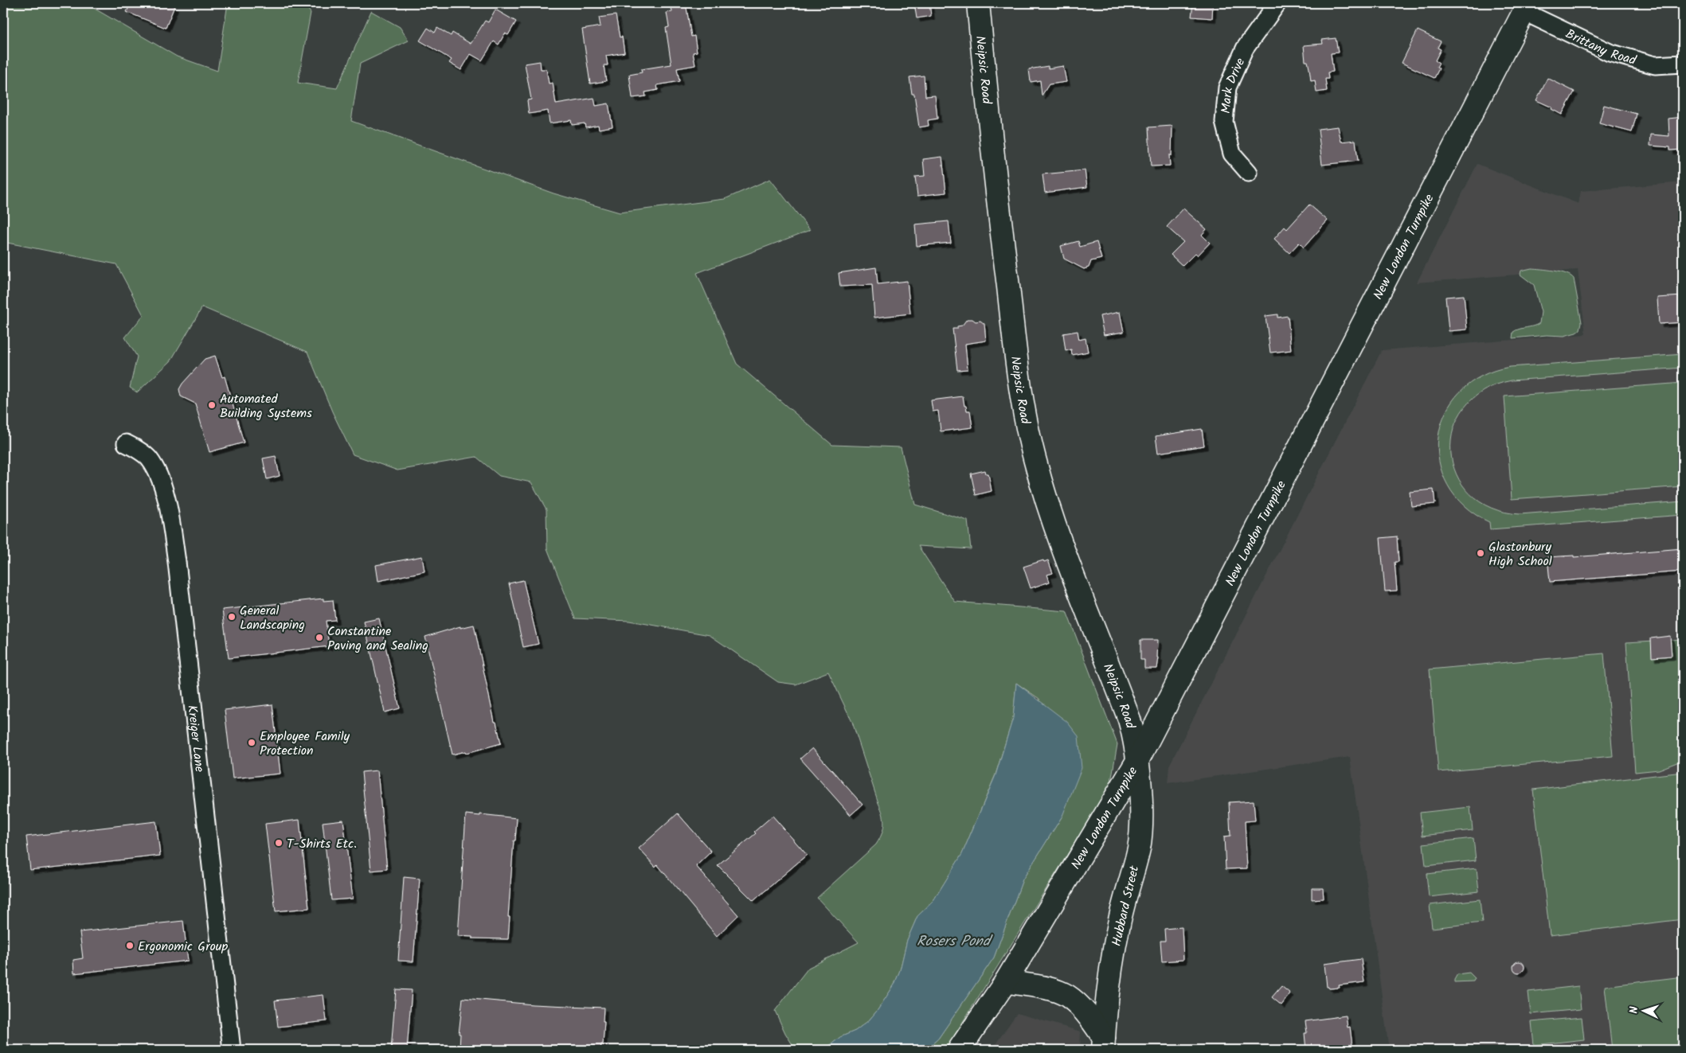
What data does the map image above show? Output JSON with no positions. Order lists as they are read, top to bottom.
{
  "streets": {
    "street": [
      "Brittany Road",
      "Neipsic Road",
      "Mark Drive",
      "New London Turnpike",
      "Kreiger Lane",
      "Hubbard Street"
    ]
  },
  "crossings": [
    ["Brittany Road", "New London Turnpike"],
    ["Neipsic Road", "New London Turnpike"],
    ["Neipsic Road", "Hubbard Street"],
    ["New London Turnpike", "Hubbard Street"]
  ],
  "water": ["Rosers Pond"],
  "places": [
    "Automated Building Systems",
    "Glastonbury High School",
    "General Landscaping",
    "Constantine Paving and Sealing",
    "Employee Family Protection",
    "T-Shirts Etc.",
    "Ergonomic Group"
  ],
  "north": "left"
}
